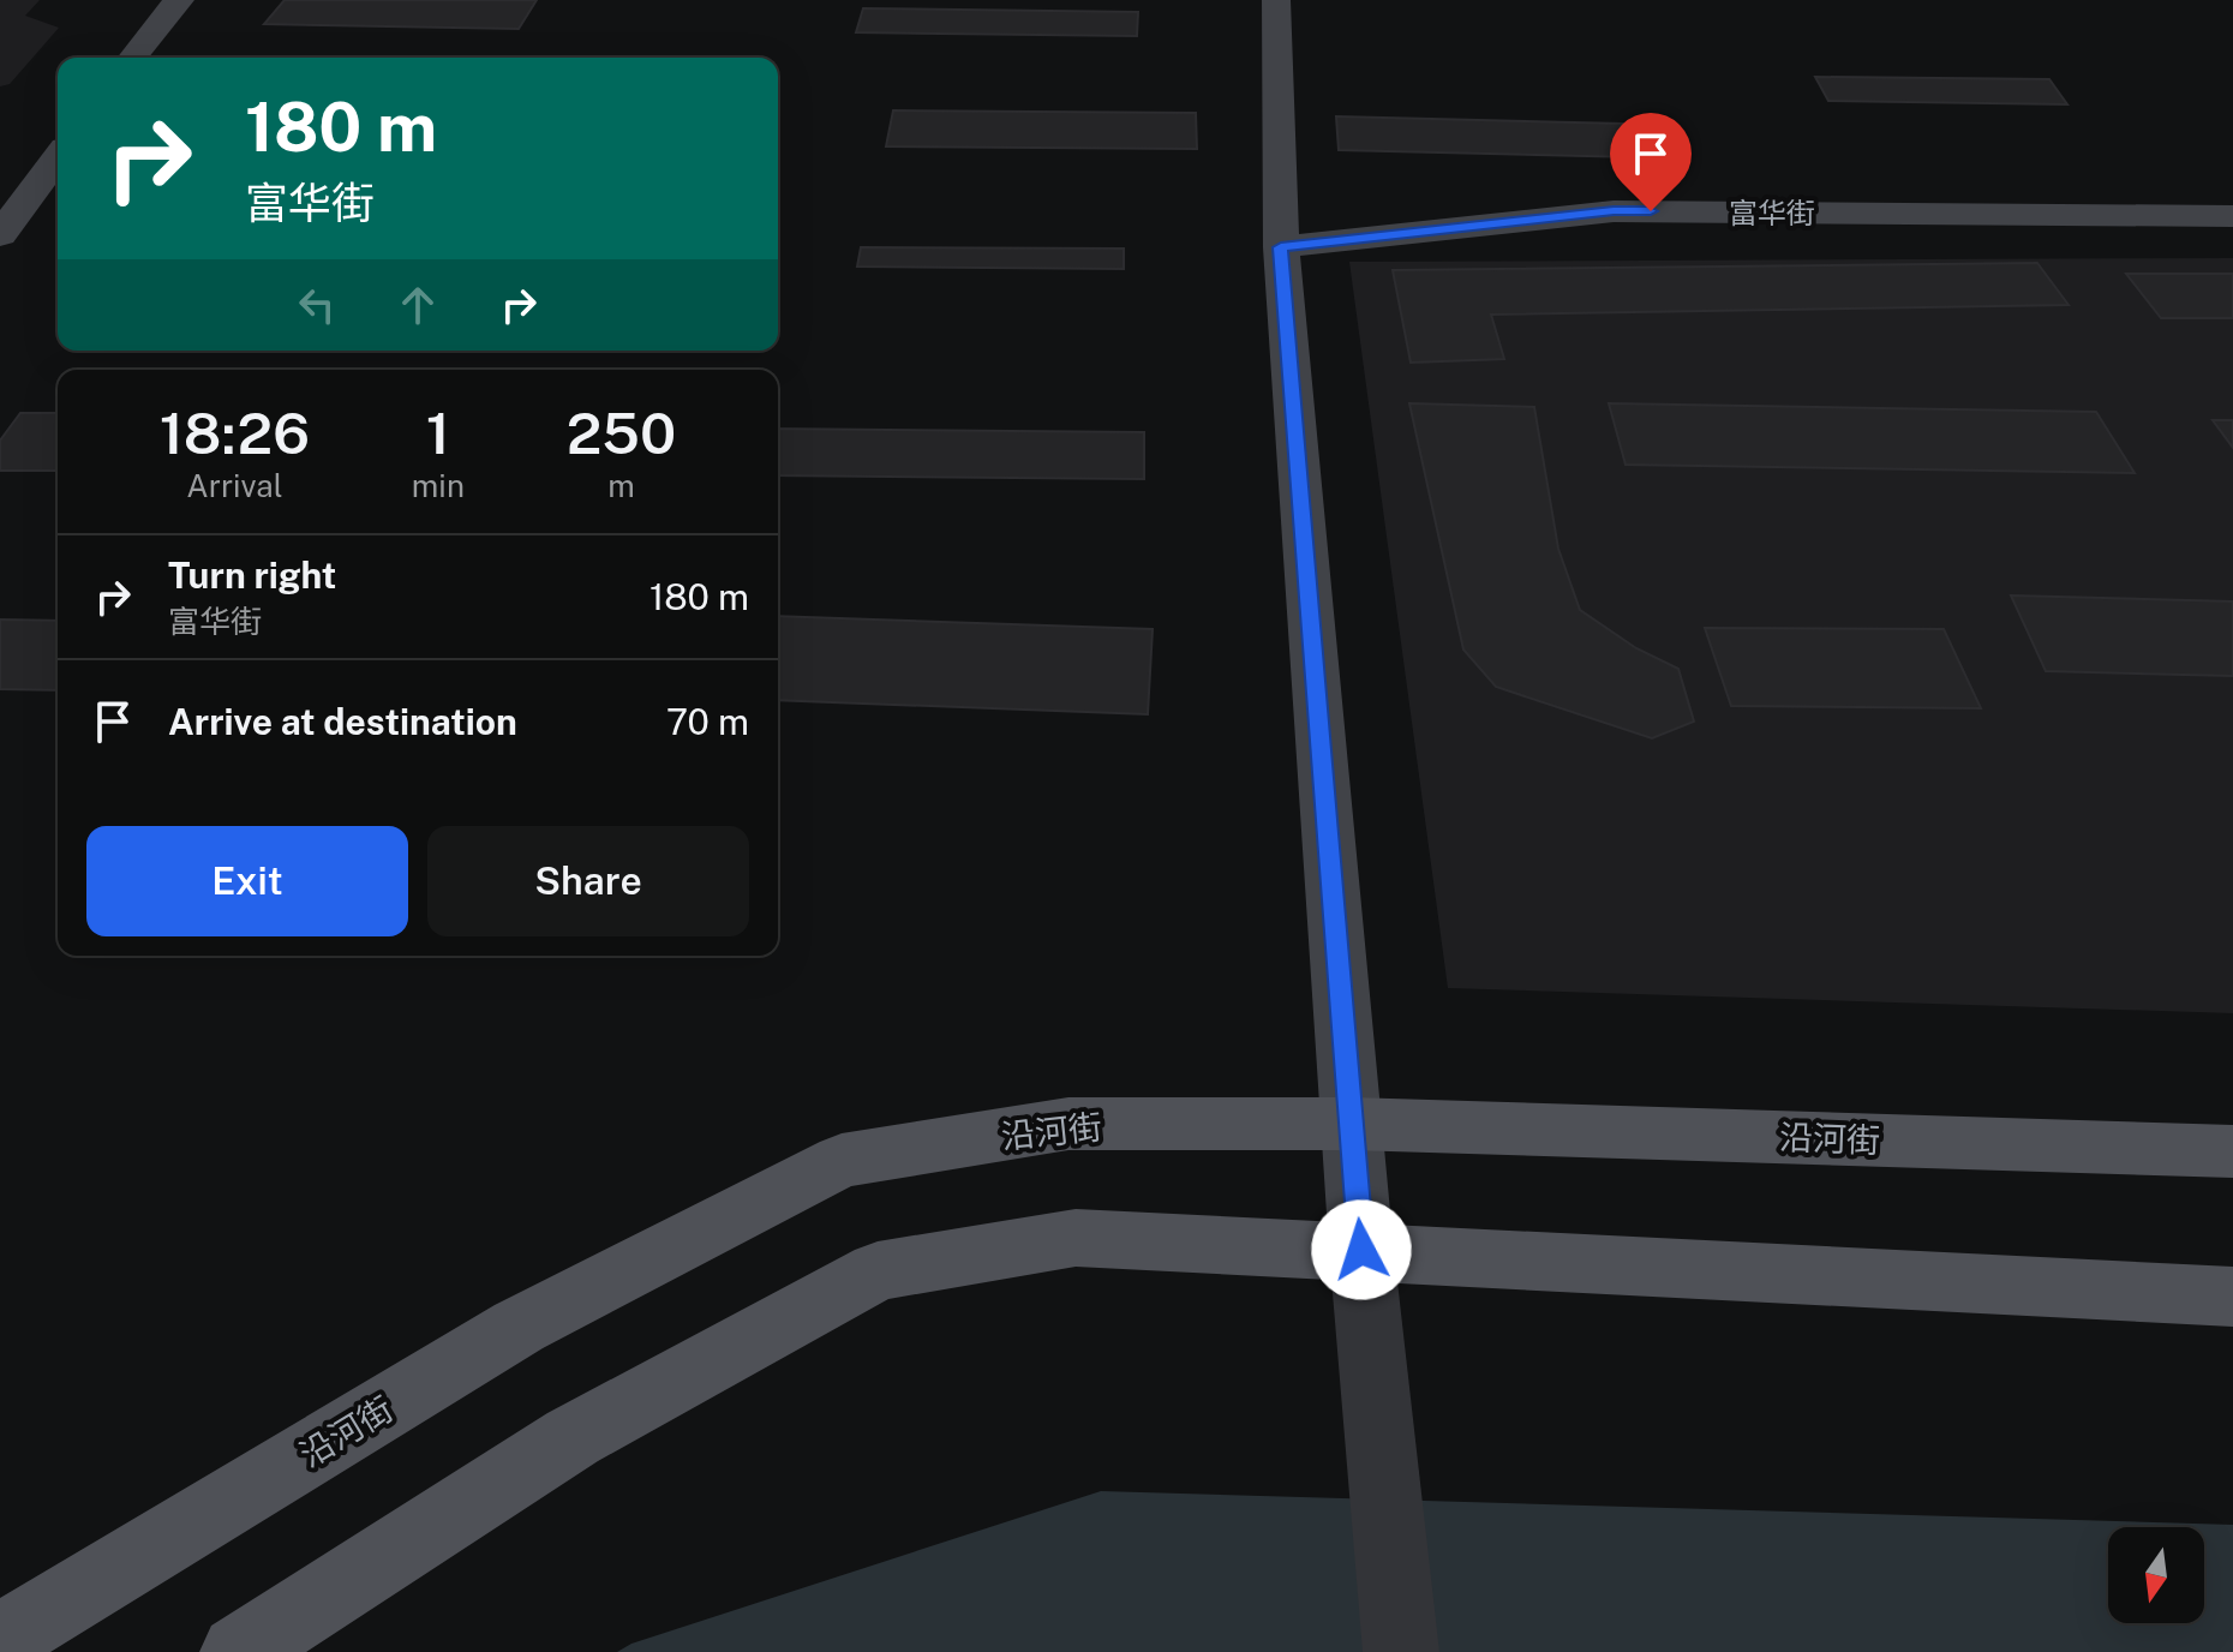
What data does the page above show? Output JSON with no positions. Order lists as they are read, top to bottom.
{
  "streets": {
    "main road": ["沿河街"],
    "street": ["富华街"]
  },
  "north": "bottom",
  "page": {
    "turn": ["180 m", "富华街"],
    "eta": [
      "18:26",
      "Arrival",
      "1",
      "min",
      "250",
      "m"
    ],
    "list": [
      {
        "name": "Turn right",
        "note": "富华街",
        "value": "180 m"
      },
      {
        "name": "Arrive at destination",
        "value": "70 m"
      }
    ],
    "buttons": ["Exit", "Share"]
  }
}
